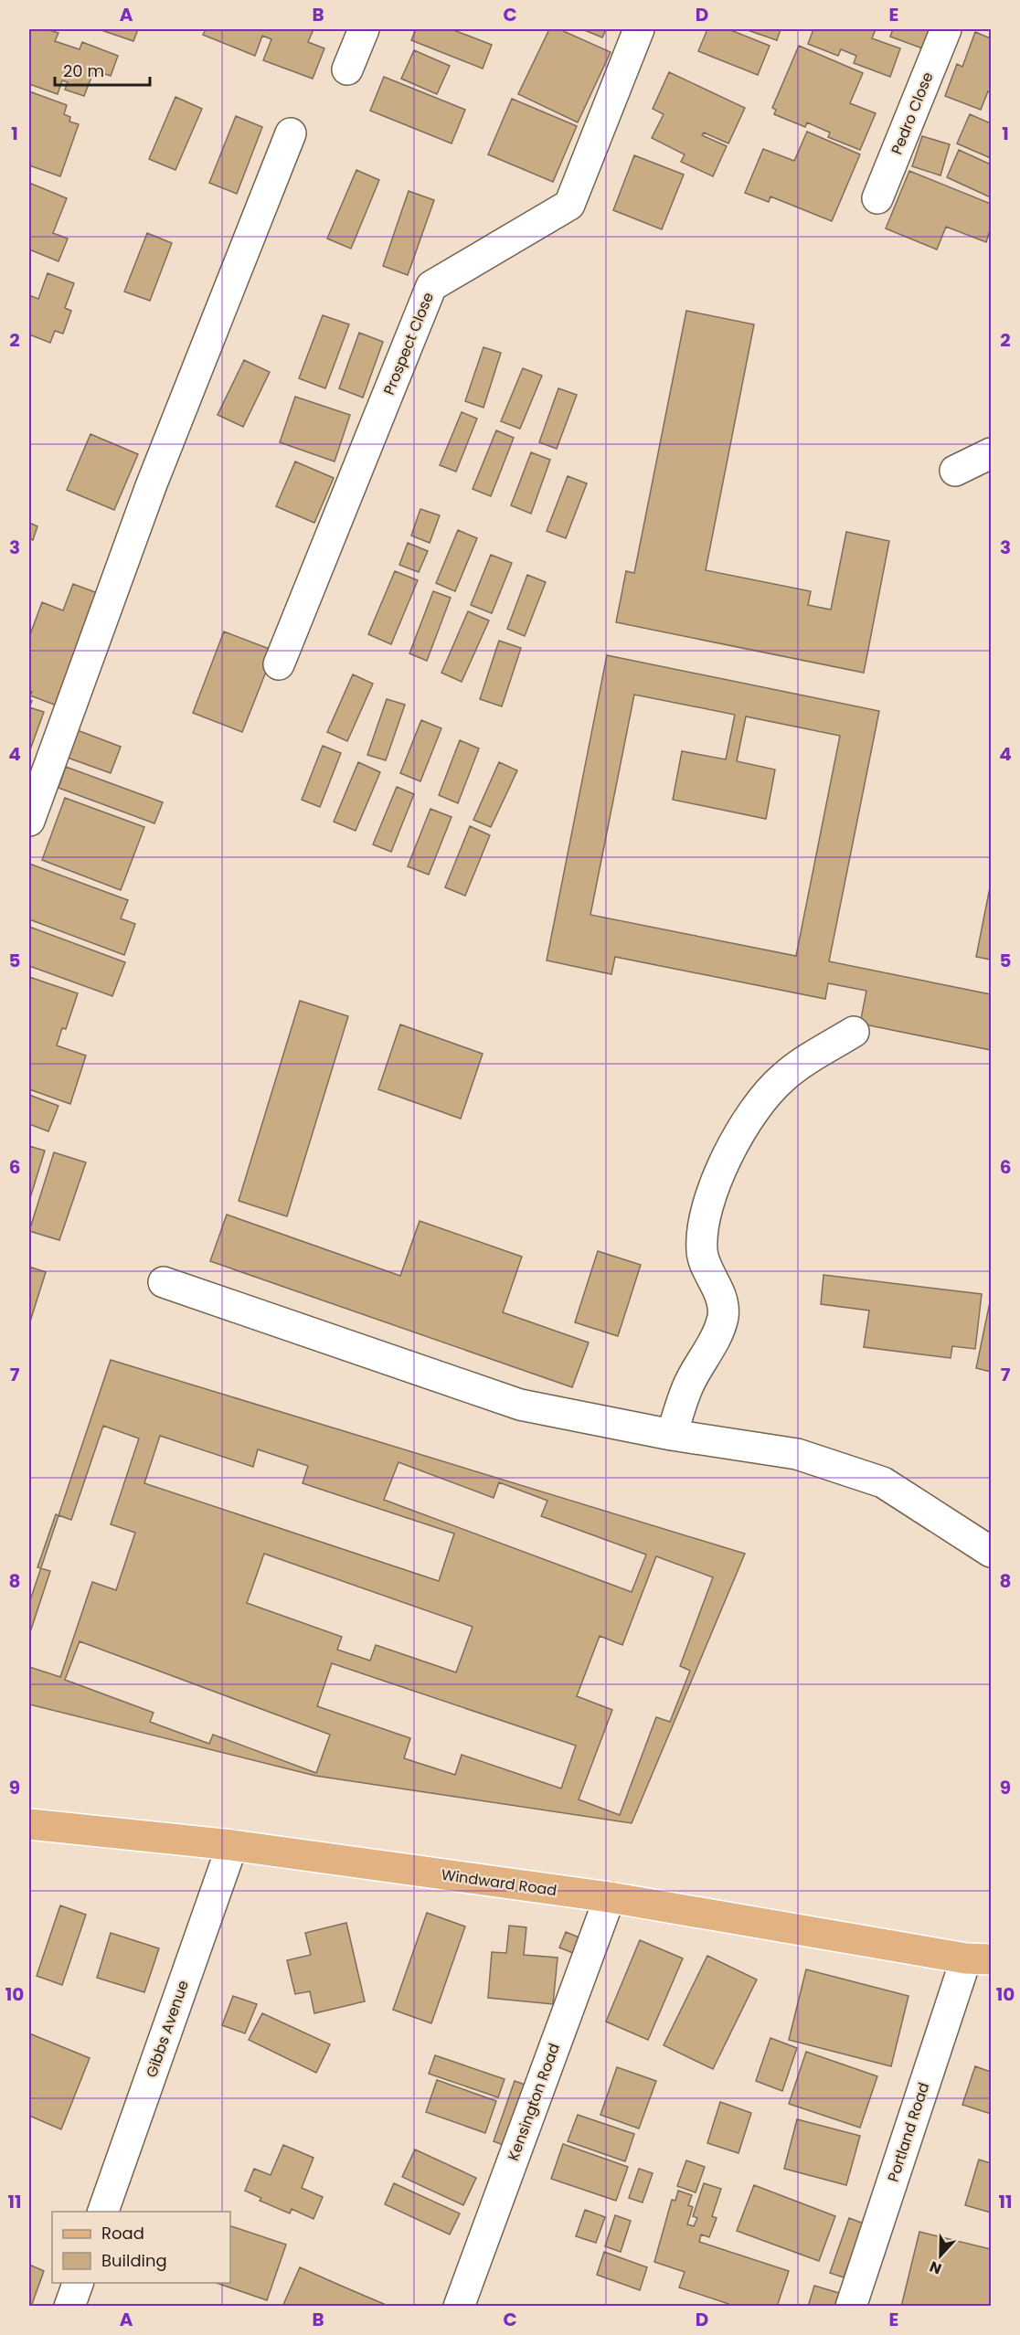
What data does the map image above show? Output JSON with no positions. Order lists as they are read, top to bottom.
{
  "streets": {
    "main road": ["Windward Road"],
    "street": [
      "Pedro Close",
      "Prospect Close",
      "Gibbs Avenue",
      "Kensington Road",
      "Portland Road"
    ]
  },
  "crossings": [
    ["Windward Road", "Gibbs Avenue"],
    ["Windward Road", "Kensington Road"],
    ["Windward Road", "Portland Road"]
  ],
  "legend": ["Road", "Building"],
  "scale_bar": "20 m",
  "north": "bottom",
  "grid": {
    "columns": [
      "A",
      "B",
      "C",
      "D",
      "E"
    ],
    "rows": [
      "1",
      "2",
      "3",
      "4",
      "5",
      "6",
      "7",
      "8",
      "9",
      "10",
      "11"
    ]
  }
}
